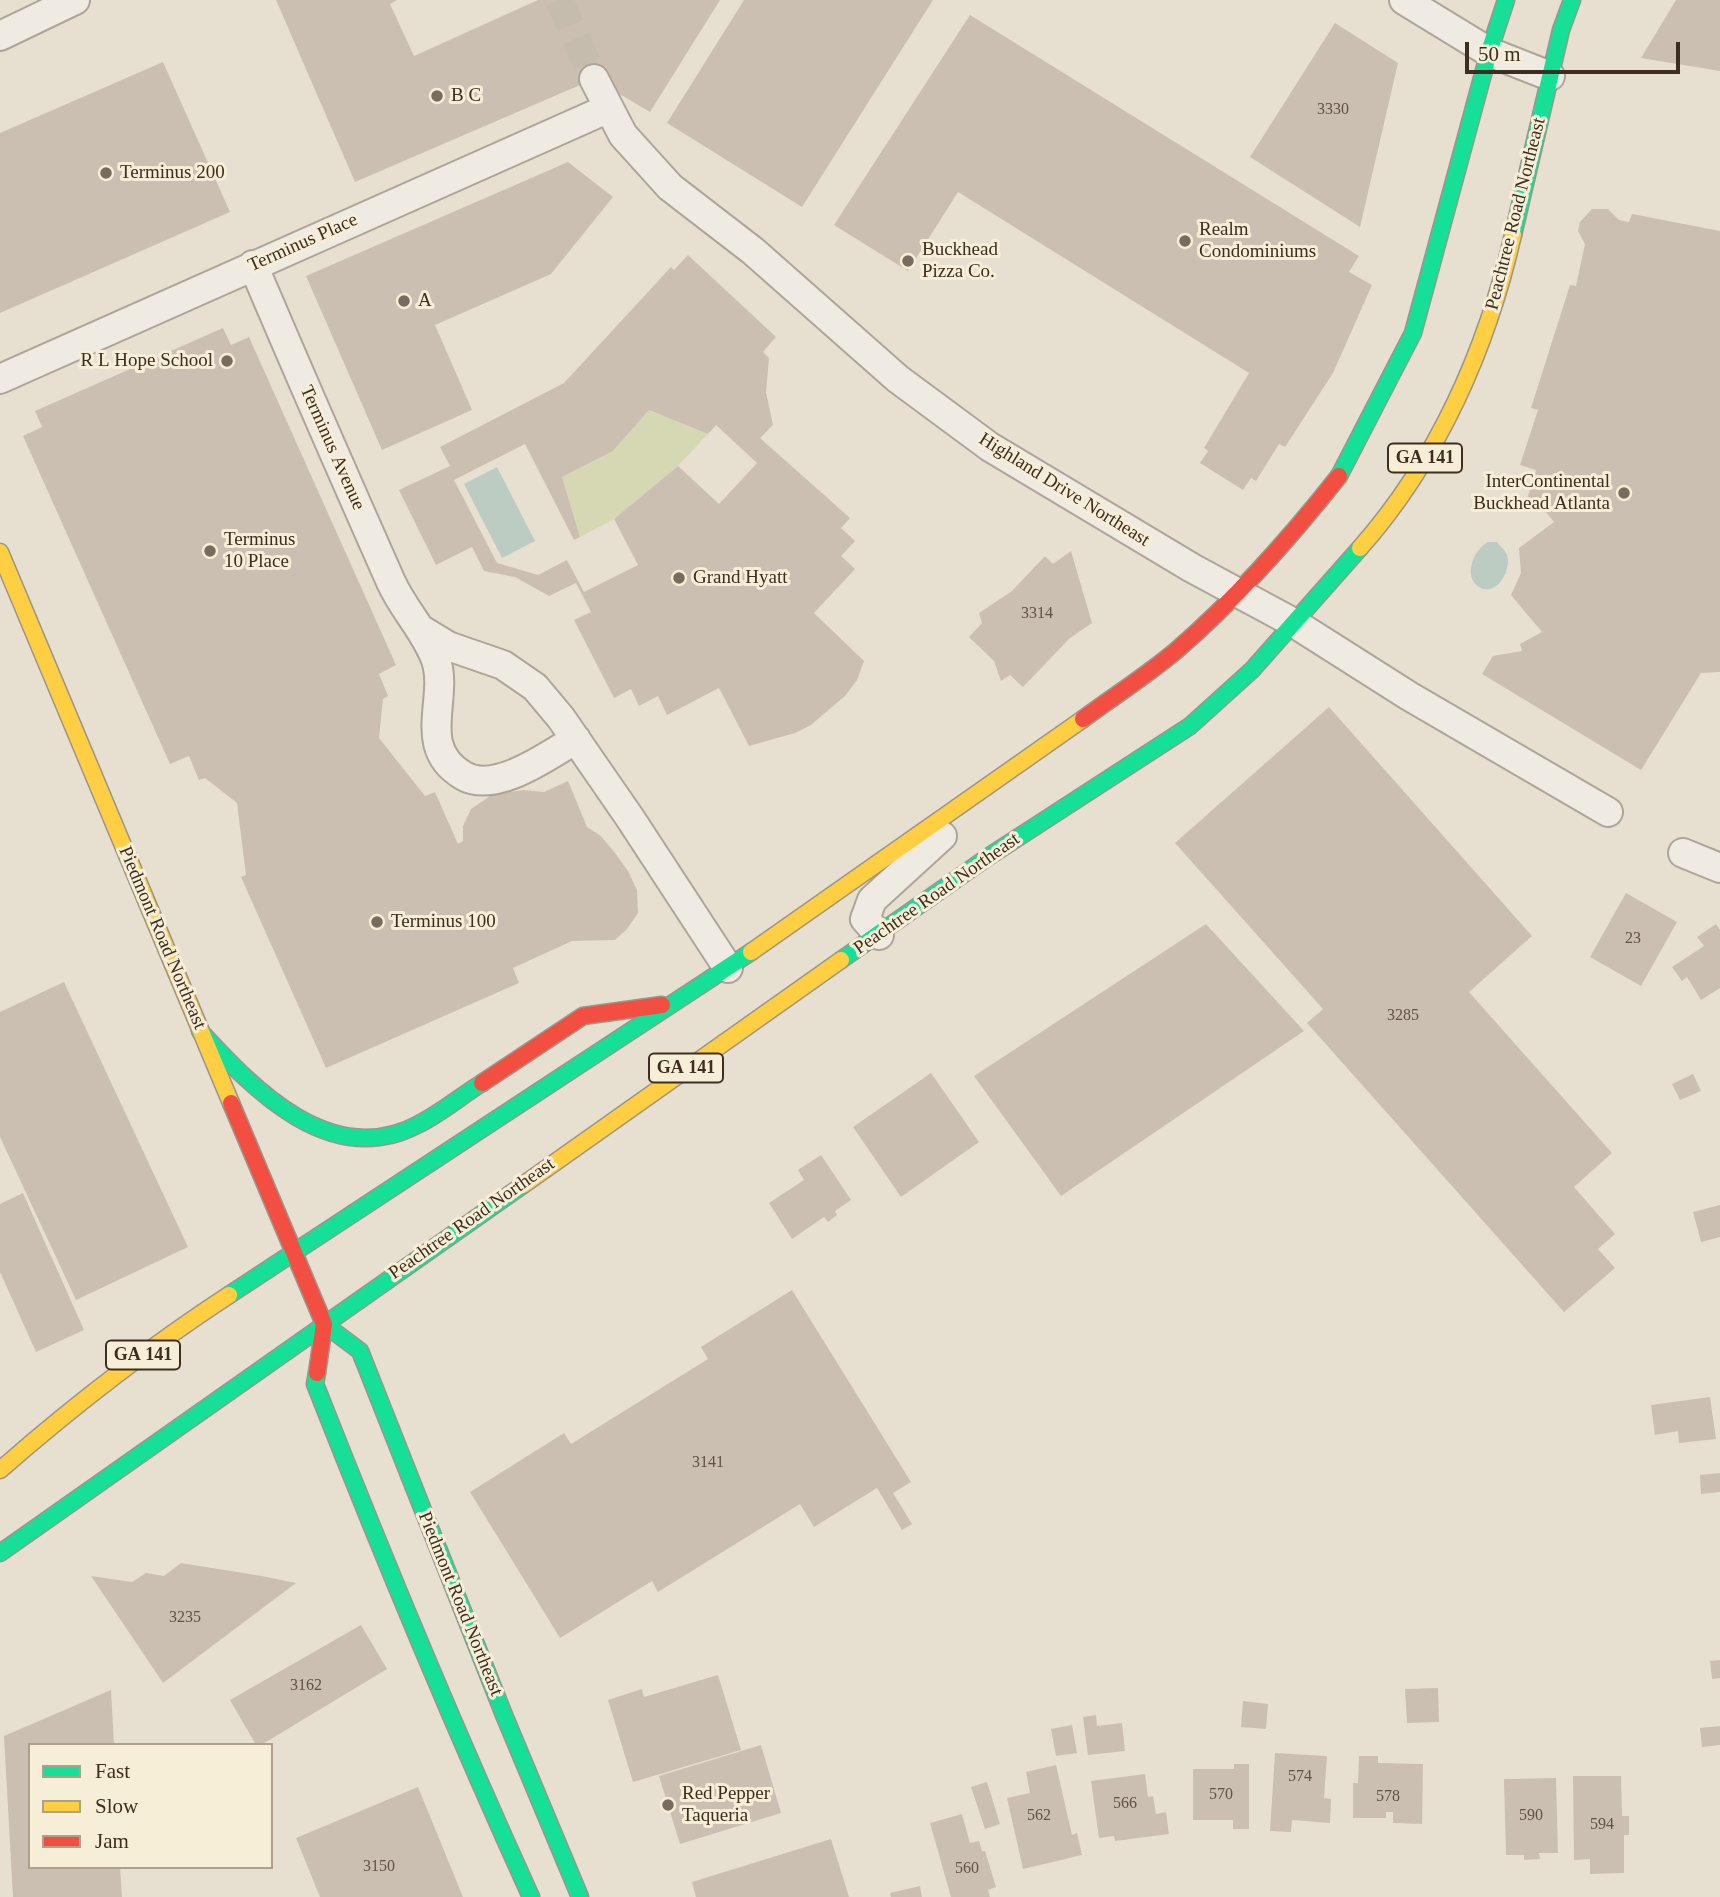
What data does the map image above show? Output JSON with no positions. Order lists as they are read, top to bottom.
{
  "streets": {
    "main road": ["Peachtree Road Northeast", "GA 141", "Piedmont Road Northeast"],
    "street": ["Terminus Place", "Terminus Avenue", "Highland Drive Northeast"]
  },
  "crossings": [
    ["Peachtree Road Northeast", "Highland Drive Northeast"],
    ["Peachtree Road Northeast", "Piedmont Road Northeast"],
    ["Terminus Place", "Terminus Avenue"],
    ["Terminus Place", "Highland Drive Northeast"],
    ["Terminus Avenue", "GA 141"],
    ["GA 141", "Highland Drive Northeast"],
    ["GA 141", "Piedmont Road Northeast"]
  ],
  "places": [
    "B C",
    "Terminus 200",
    "Realm Condominiums",
    "Buckhead Pizza Co.",
    "A",
    "R L Hope School",
    "InterContinental Buckhead Atlanta",
    "Terminus 10 Place",
    "Grand Hyatt",
    "Terminus 100",
    "Red Pepper Taqueria"
  ],
  "house_numbers": [
    "3330",
    "3314",
    "23",
    "3285",
    "3141",
    "3235",
    "3162",
    "574",
    "570",
    "578",
    "566",
    "562",
    "590",
    "594",
    "3150",
    "560"
  ],
  "legend": ["Fast", "Slow", "Jam"],
  "scale_bar": "50 m"
}
